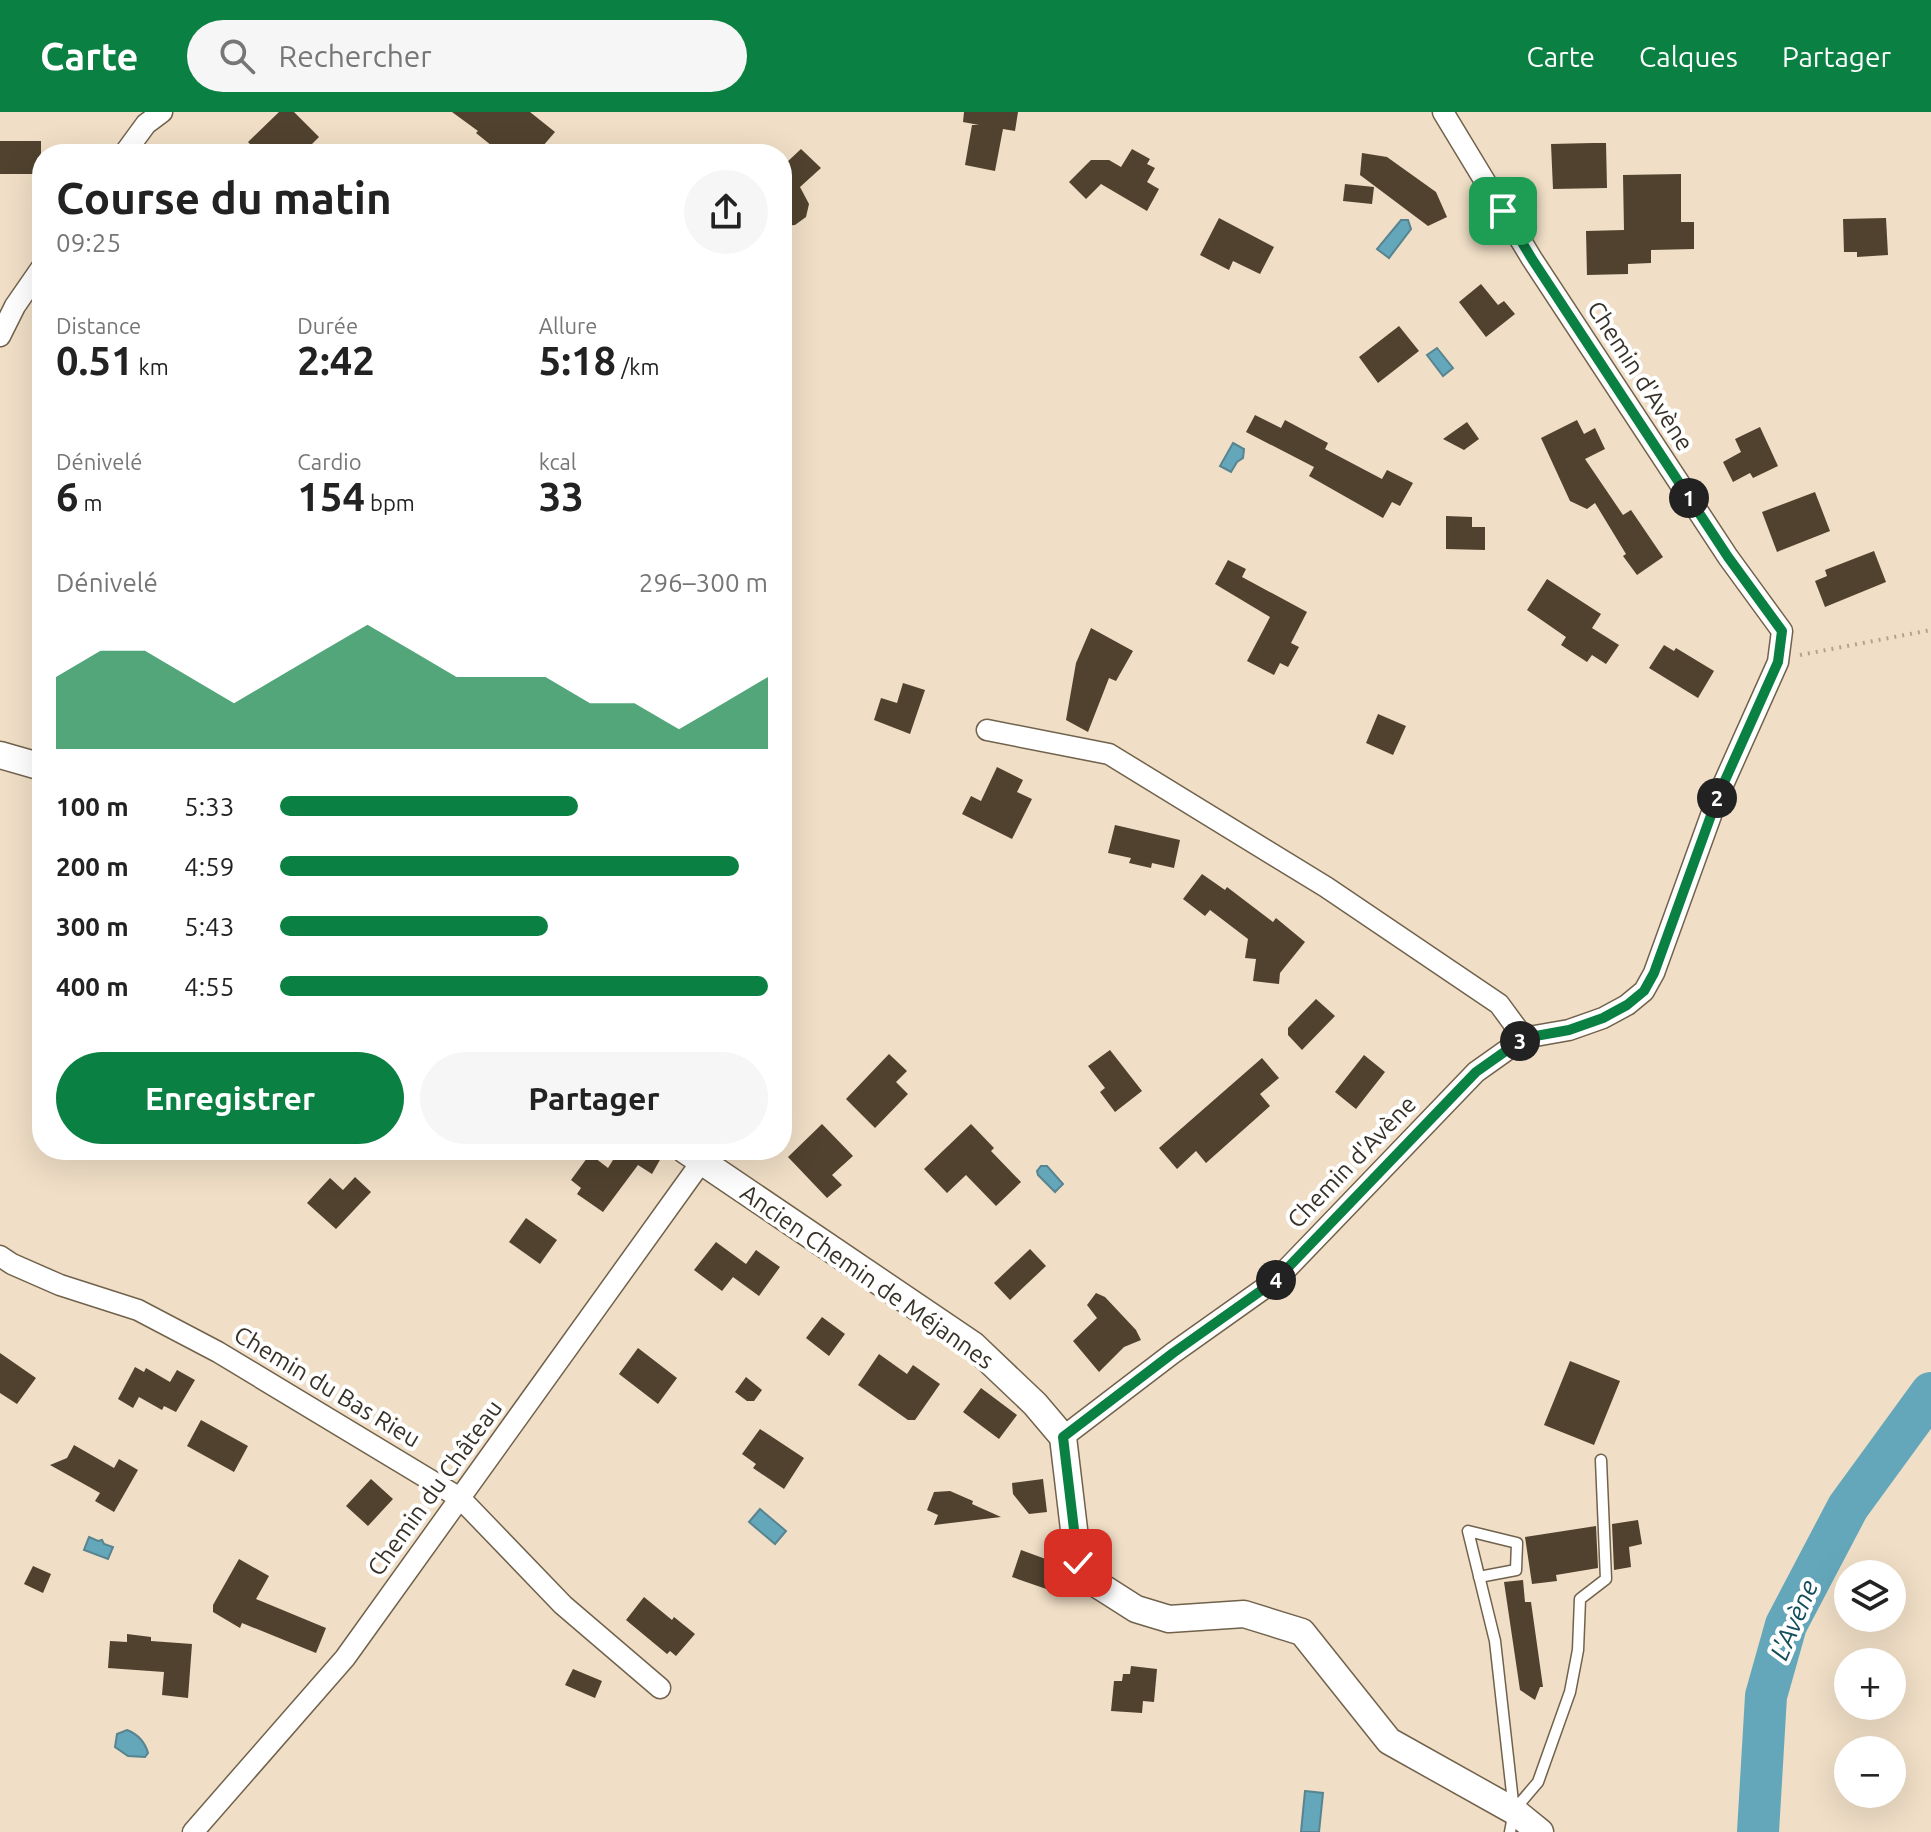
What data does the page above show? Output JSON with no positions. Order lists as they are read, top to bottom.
{
  "streets": {
    "street": [
      "Chemin d'Avène",
      "Ancien Chemin de Méjannes",
      "Chemin du Bas Rieu",
      "Chemin du Château"
    ]
  },
  "crossings": [
    ["Chemin d'Avène", "Ancien Chemin de Méjannes"],
    ["Chemin du Bas Rieu", "Chemin du Château"]
  ],
  "water": ["L'Avène"],
  "page": {
    "header": "Carte",
    "search": "Rechercher",
    "nav": ["Carte", "Calques", "Partager"],
    "heading": ["Course du matin", "09:25"],
    "stats": [
      ["Distance", "0.51 km"],
      ["Durée", "2:42"],
      ["Allure", "5:18 /km"],
      ["Dénivelé", "6 m"],
      ["Cardio", "154 bpm"],
      ["kcal", "33"]
    ],
    "pins": [
      "1",
      "2",
      "3",
      "4"
    ],
    "chart": ["Dénivelé", "296–300 m"],
    "list": [
      {
        "name": "100 m",
        "note": "5:33"
      },
      {
        "name": "200 m",
        "note": "4:59"
      },
      {
        "name": "300 m",
        "note": "5:43"
      },
      {
        "name": "400 m",
        "note": "4:55"
      }
    ],
    "buttons": ["Enregistrer", "Partager"],
    "map_buttons": ["+", "−"]
  }
}
